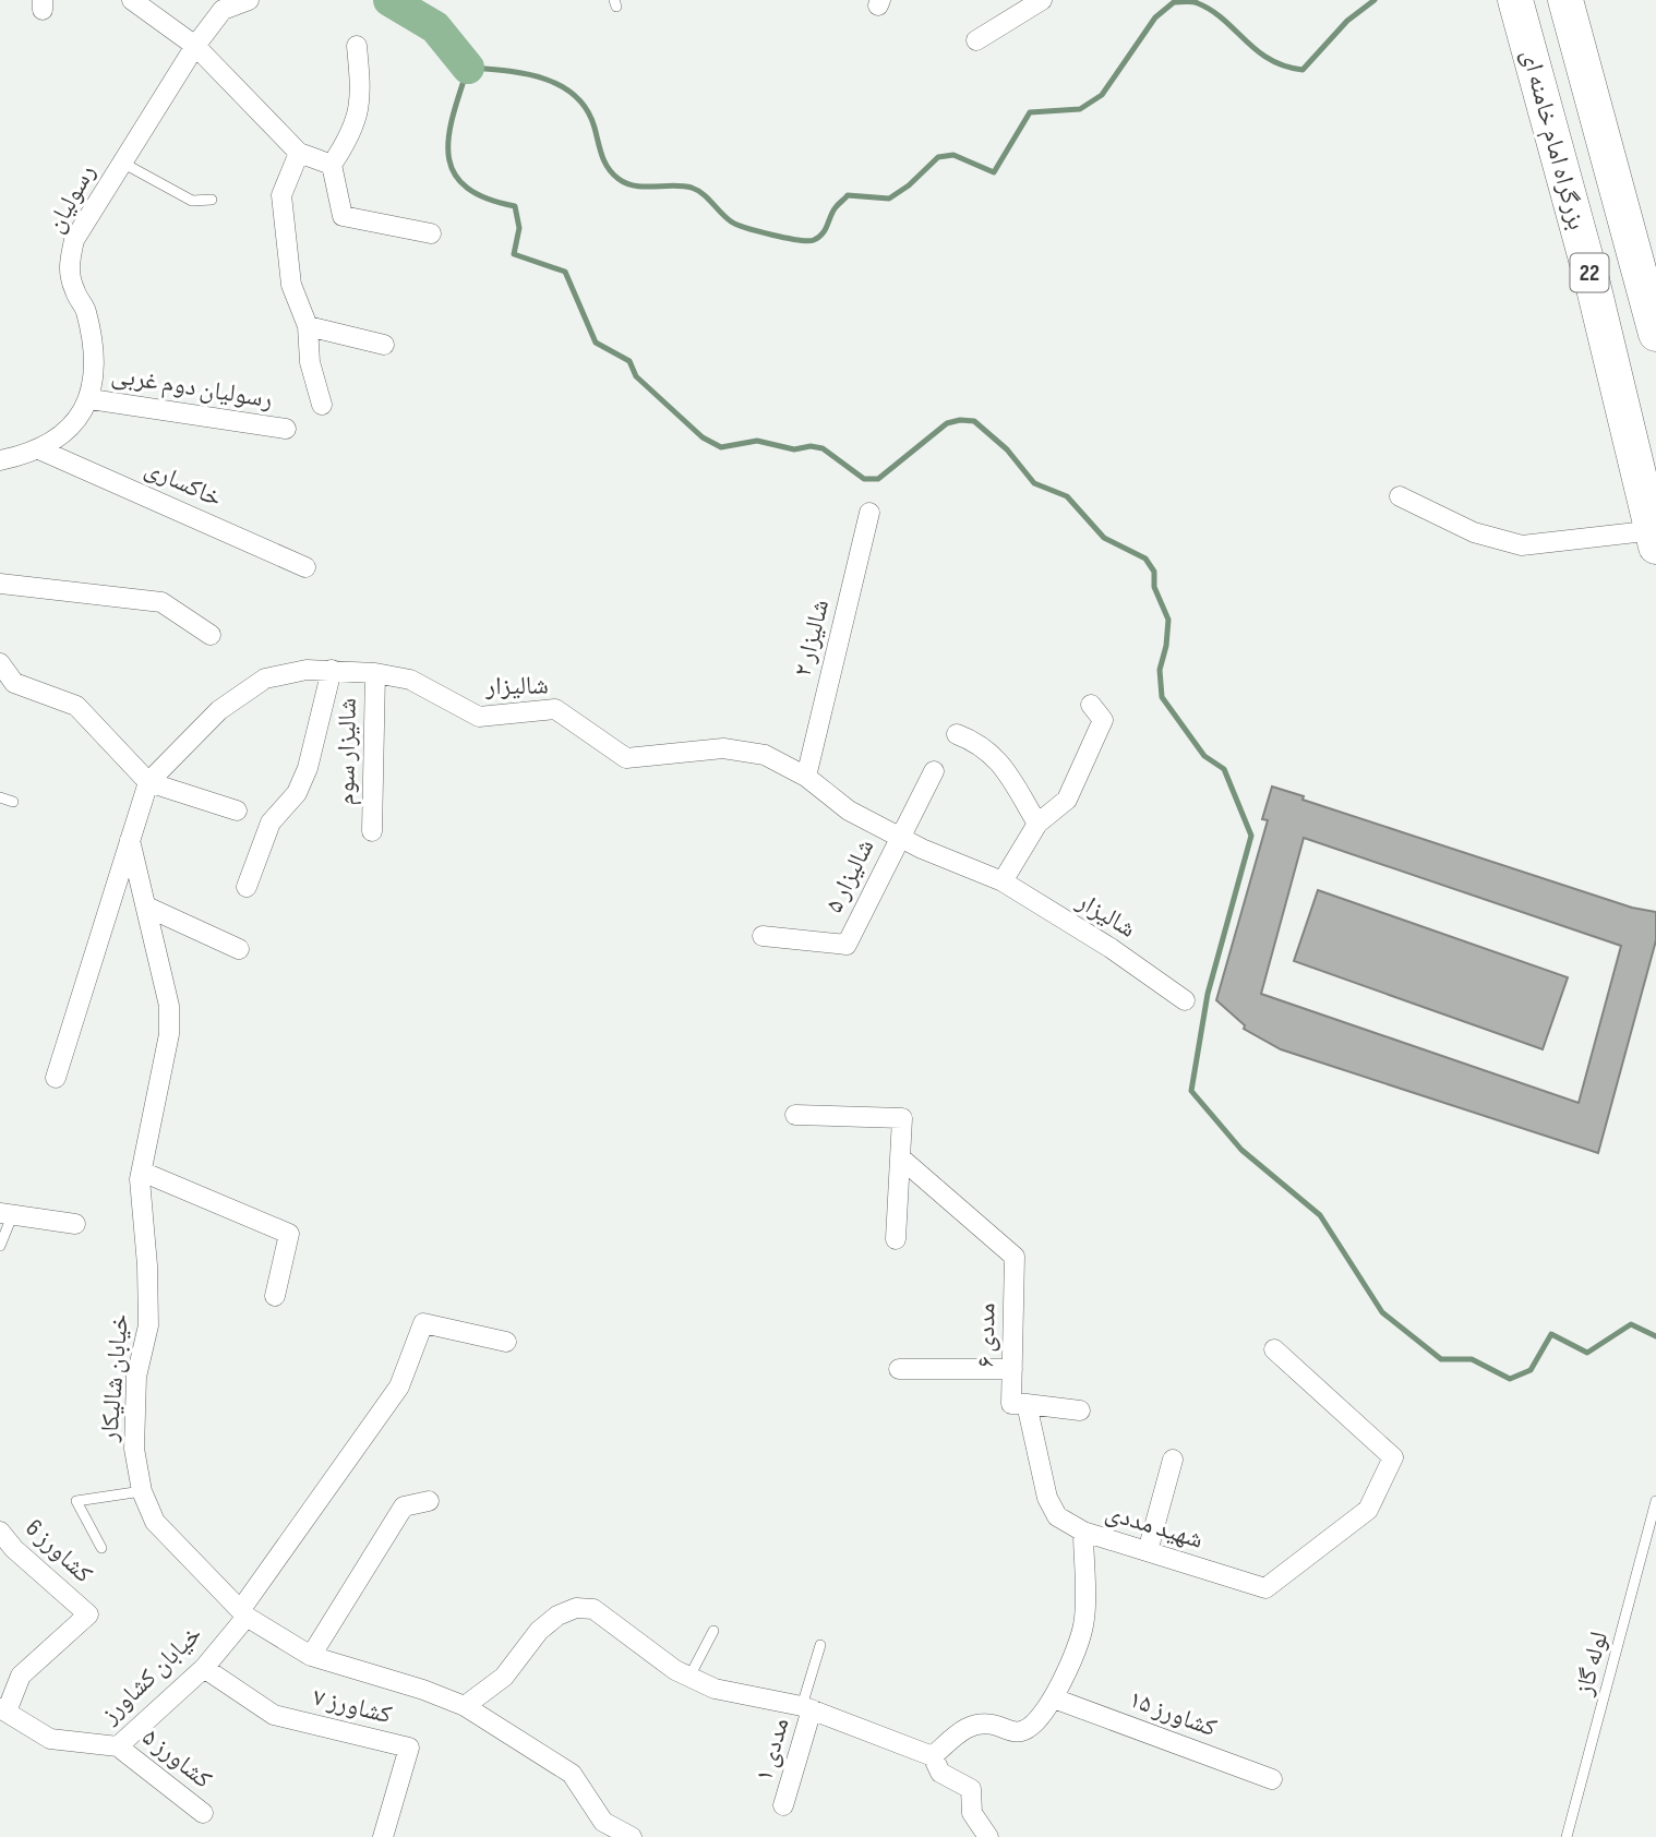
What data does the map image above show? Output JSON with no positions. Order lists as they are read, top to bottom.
{
  "streets": {
    "highway": ["بزرگراه امام خامنه ای", "22"],
    "street": [
      "رسولیان",
      "رسولیان دوم غربی",
      "خاکساری",
      "شالیزار ۲",
      "شالیزار",
      "شالیزار سوم",
      "شالیزار ۵",
      "مددی ۶",
      "خیابان شالیکار",
      "شهید مددی",
      "کشاورز 6",
      "خیابان کشاورز",
      "کشاورز ۷",
      "کشاورز ۱۵",
      "مددی ۱",
      "کشاورز ۵"
    ],
    "lane": ["لوله گاز"]
  },
  "crossings": [
    ["رسولیان", "رسولیان دوم غربی"],
    ["شالیزار ۲", "شالیزار"],
    ["شالیزار", "شالیزار سوم"],
    ["شالیزار", "شالیزار ۵"],
    ["مددی ۶", "شهید مددی"],
    ["خیابان شالیکار", "خیابان کشاورز"],
    ["شهید مددی", "کشاورز ۱۵"],
    ["کشاورز 6", "خیابان کشاورز"],
    ["خیابان کشاورز", "کشاورز ۷"],
    ["خیابان کشاورز", "کشاورز ۵"]
  ]
}
